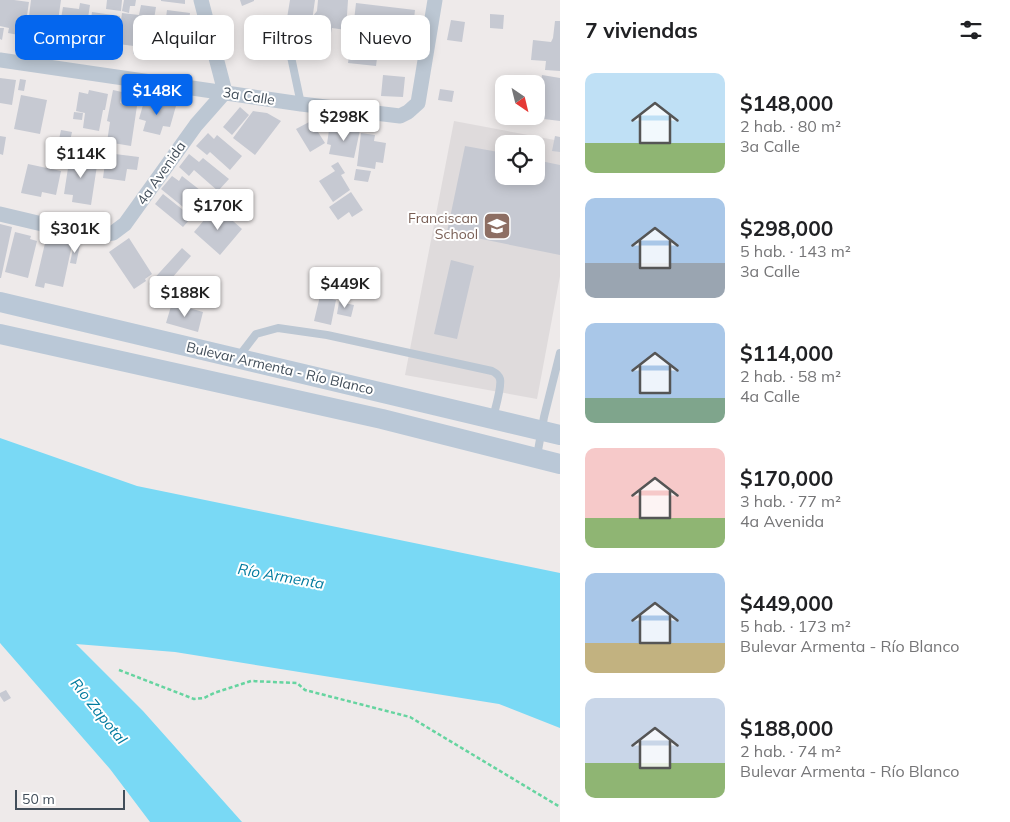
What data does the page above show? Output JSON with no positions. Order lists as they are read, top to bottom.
{
  "streets": {
    "main road": ["Bulevar Armenta - Río Blanco"],
    "street": ["3a Calle", "4a Avenida"]
  },
  "crossings": [
    ["3a Calle", "4a Avenida"]
  ],
  "water": ["Río Armenta", "Río Zapotal"],
  "places": {
    "school or university": ["Franciscan School"]
  },
  "scale_bar": "50 m",
  "north": "bottom right",
  "page": {
    "heading": "7 viviendas",
    "chip": [
      "Comprar",
      "Alquilar",
      "Filtros",
      "Nuevo"
    ],
    "list": [
      {
        "name": "$148,000",
        "note": "2 hab. · 80 m² · 3a Calle"
      },
      {
        "name": "$298,000",
        "note": "5 hab. · 143 m² · 3a Calle"
      },
      {
        "name": "$114,000",
        "note": "2 hab. · 58 m² · 4a Calle"
      },
      {
        "name": "$170,000",
        "note": "3 hab. · 77 m² · 4a Avenida"
      },
      {
        "name": "$449,000",
        "note": "5 hab. · 173 m² · Bulevar Armenta - Río Blanco"
      },
      {
        "name": "$188,000",
        "note": "2 hab. · 74 m² · Bulevar Armenta - Río Blanco"
      }
    ],
    "price": [
      "$148K",
      "$298K",
      "$114K",
      "$170K",
      "$301K",
      "$449K",
      "$188K"
    ],
    "scale": "50 m"
  }
}
